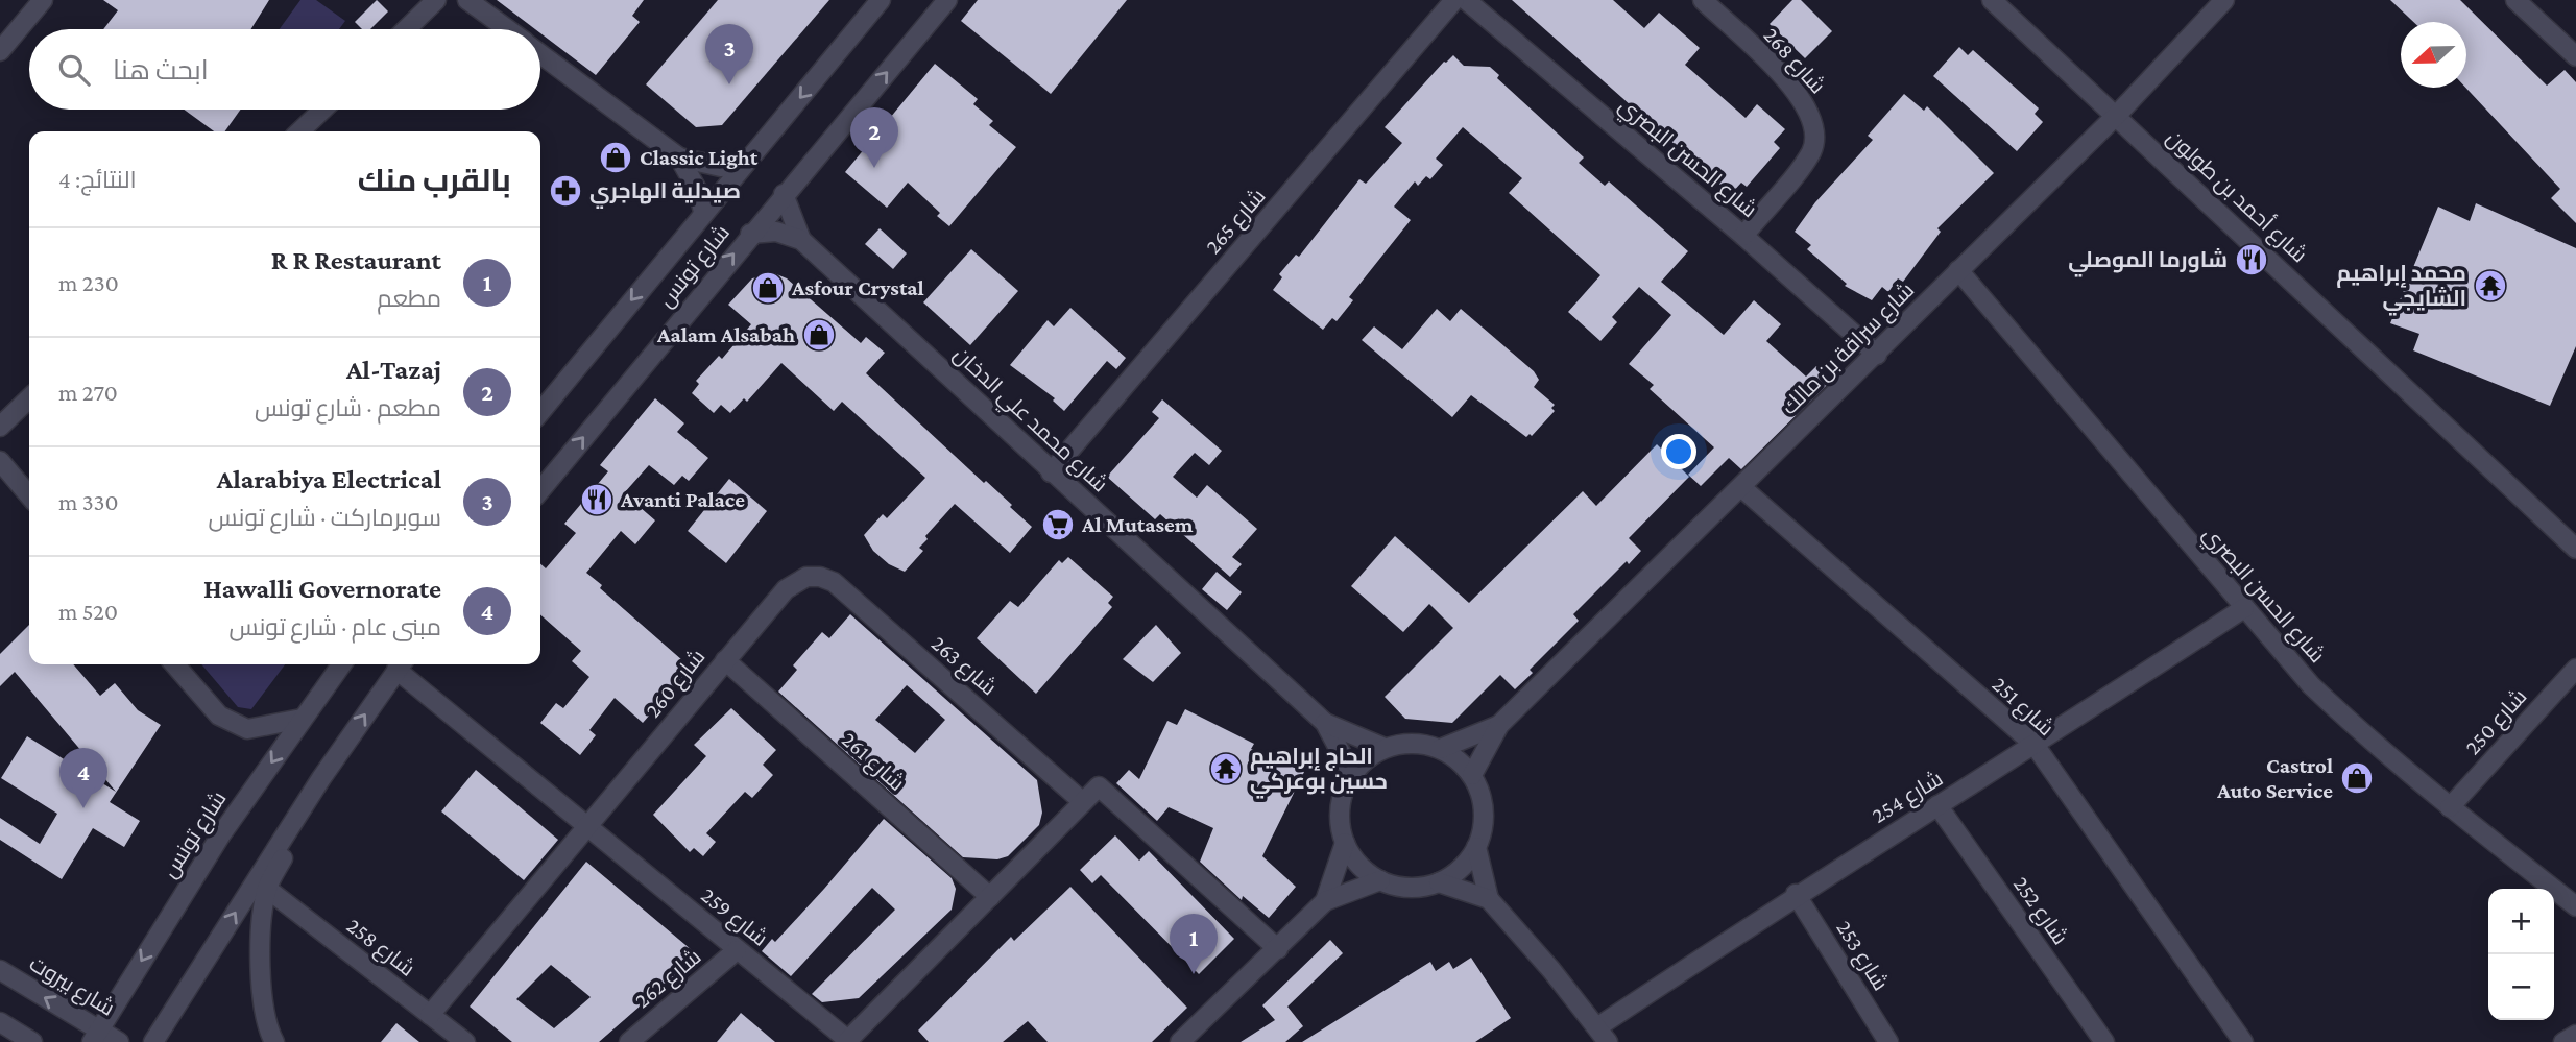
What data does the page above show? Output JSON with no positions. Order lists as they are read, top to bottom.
{
  "streets": {
    "street": [
      "شارع 268",
      "شارع الحسن البصري",
      "شارع أحمد بن طولون",
      "شارع 265",
      "شارع تونس",
      "شارع سراقة بن مالك",
      "شارع محمد علي الدخان",
      "شارع 263",
      "شارع 260",
      "شارع 251",
      "شارع 250",
      "شارع 261",
      "شارع 254",
      "شارع 252",
      "شارع 259",
      "شارع 258",
      "شارع 253",
      "شارع 262",
      "شارع بيروت"
    ]
  },
  "crossings": [
    ["شارع 268", "شارع الحسن البصري"],
    ["شارع الحسن البصري", "شارع سراقة بن مالك"],
    ["شارع الحسن البصري", "شارع 250"],
    ["شارع الحسن البصري", "شارع 254"],
    ["شارع أحمد بن طولون", "شارع سراقة بن مالك"],
    ["شارع 265", "شارع محمد علي الدخان"],
    ["شارع تونس", "شارع محمد علي الدخان"],
    ["شارع تونس", "شارع بيروت"],
    ["شارع سراقة بن مالك", "شارع محمد علي الدخان"],
    ["شارع سراقة بن مالك", "شارع 251"],
    ["شارع 263", "شارع 260"],
    ["شارع 260", "شارع 261"],
    ["شارع 260", "شارع 259"],
    ["شارع 260", "شارع 258"],
    ["شارع 251", "شارع 254"],
    ["شارع 254", "شارع 252"],
    ["شارع 254", "شارع 253"],
    ["شارع 259", "شارع 262"]
  ],
  "places": {
    "shop": [
      "Classic Light",
      "Asfour Crystal",
      "Aalam Alsabah",
      "Castrol Auto Service"
    ],
    "pharmacy": ["صيدلية الهاجري"],
    "restaurant": ["شاورما الموصلي", "Avanti Palace"],
    "temple": ["محمد إبراهيم الشايجي", "الحاج إبراهيم حسين بوعركي"],
    "supermarket": ["Al Mutasem"]
  },
  "north": "left",
  "page": {
    "pins": [
      "3",
      "2",
      "4",
      "1"
    ],
    "search": "ابحث هنا",
    "heading": ["بالقرب منك", "النتائج: 4"],
    "list": [
      {
        "mark": "1",
        "name": "R R Restaurant",
        "note": "مطعم",
        "value": "230 m"
      },
      {
        "mark": "2",
        "name": "Al-Tazaj",
        "note": "مطعم · شارع تونس",
        "value": "270 m"
      },
      {
        "mark": "3",
        "name": "Alarabiya Electrical",
        "note": "سوبرماركت · شارع تونس",
        "value": "330 m"
      },
      {
        "mark": "4",
        "name": "Hawalli Governorate",
        "note": "مبنى عام · شارع تونس",
        "value": "520 m"
      }
    ],
    "map_buttons": ["+", "−"]
  }
}
